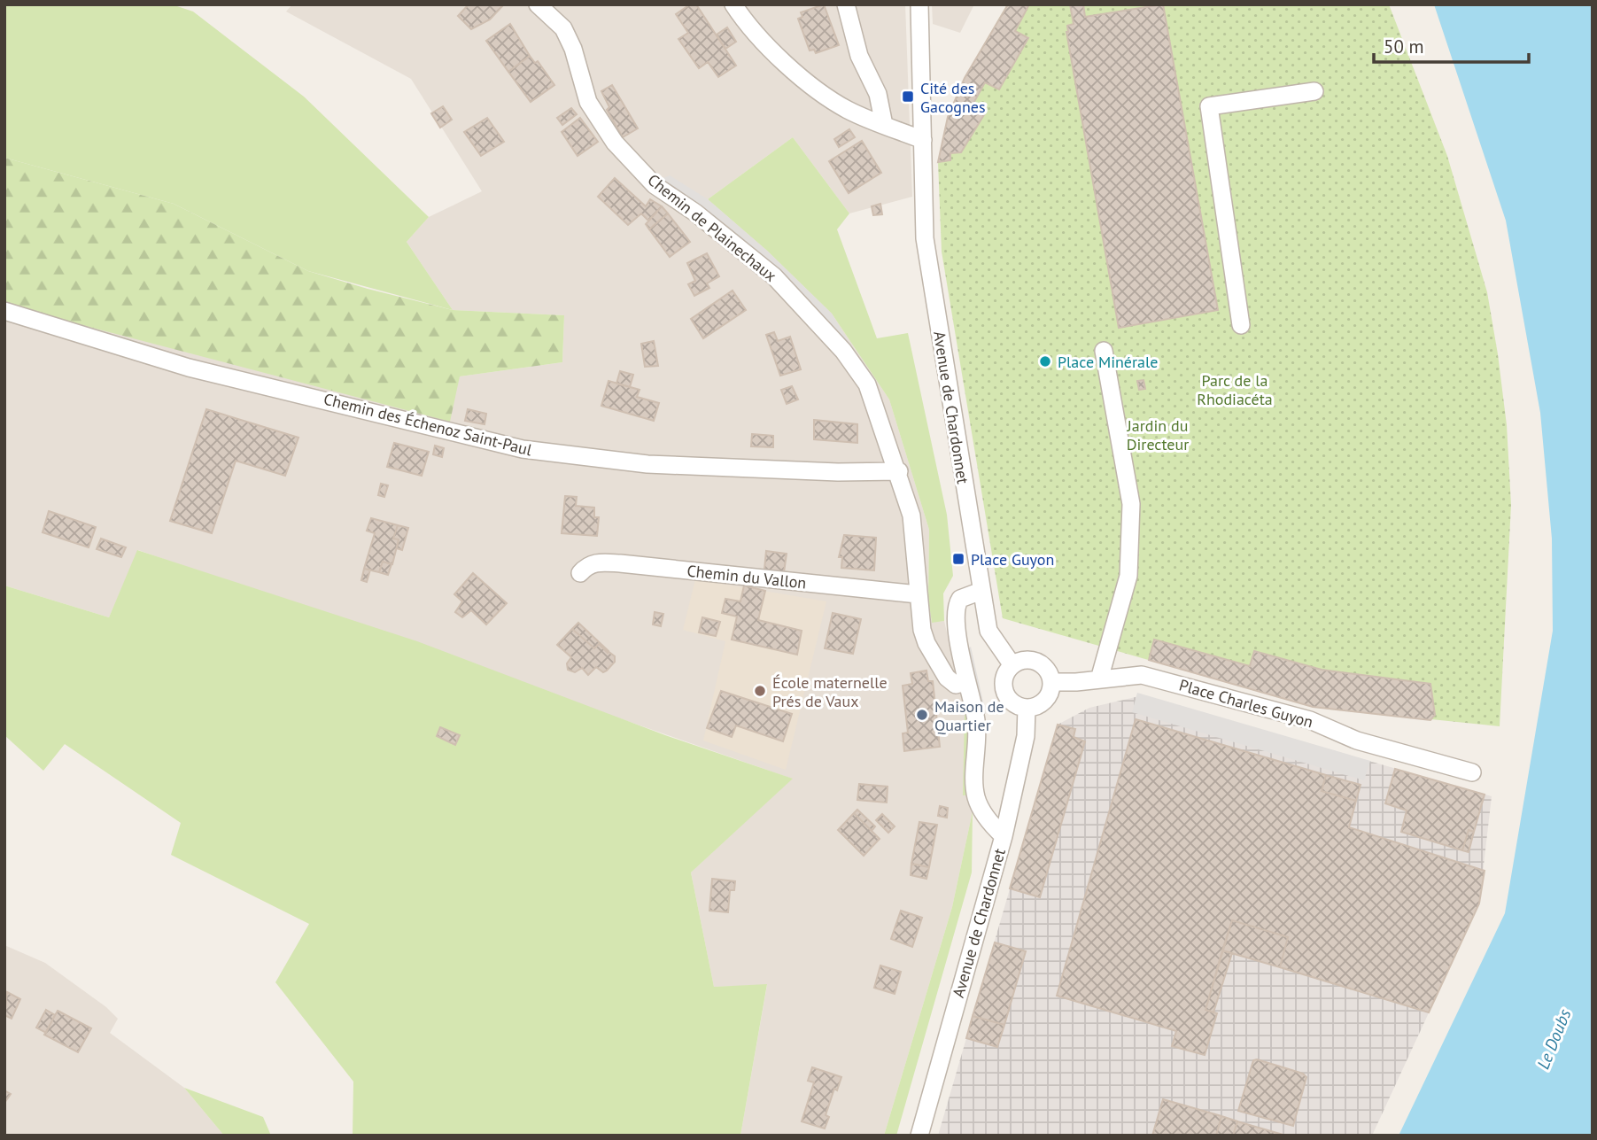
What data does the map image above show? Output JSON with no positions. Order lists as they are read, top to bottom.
{
  "streets": {
    "street": [
      "Chemin de Plainechaux",
      "Avenue de Chardonnet",
      "Chemin des Échenoz Saint-Paul",
      "Chemin du Vallon",
      "Place Charles Guyon"
    ]
  },
  "crossings": [
    ["Chemin de Plainechaux", "Chemin des Échenoz Saint-Paul"],
    ["Chemin de Plainechaux", "Chemin du Vallon"],
    ["Avenue de Chardonnet", "Place Charles Guyon"]
  ],
  "water": ["Le Doubs"],
  "parks": ["Parc de la Rhodiacéta", "Jardin du Directeur"],
  "places": {
    "transit": ["Cité des Gacognes", "Place Guyon"],
    "other": ["Place Minérale", "École maternelle Prés de Vaux", "Maison de Quartier"]
  },
  "scale_bar": "50 m"
}
